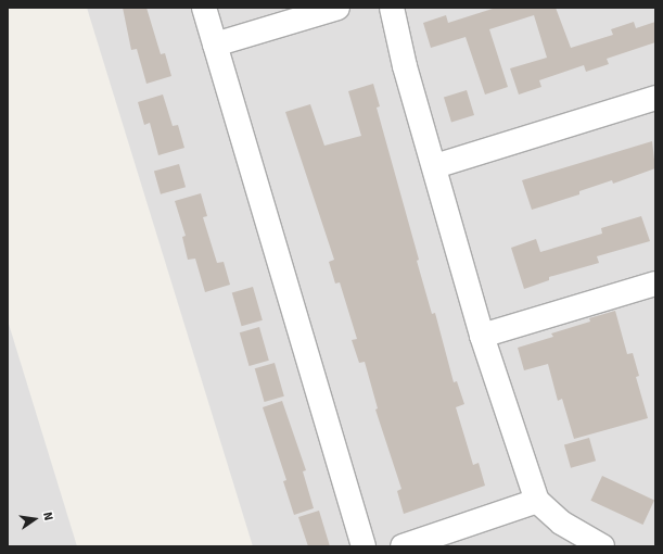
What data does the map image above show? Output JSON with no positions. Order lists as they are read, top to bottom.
{
  "north": "right"
}
